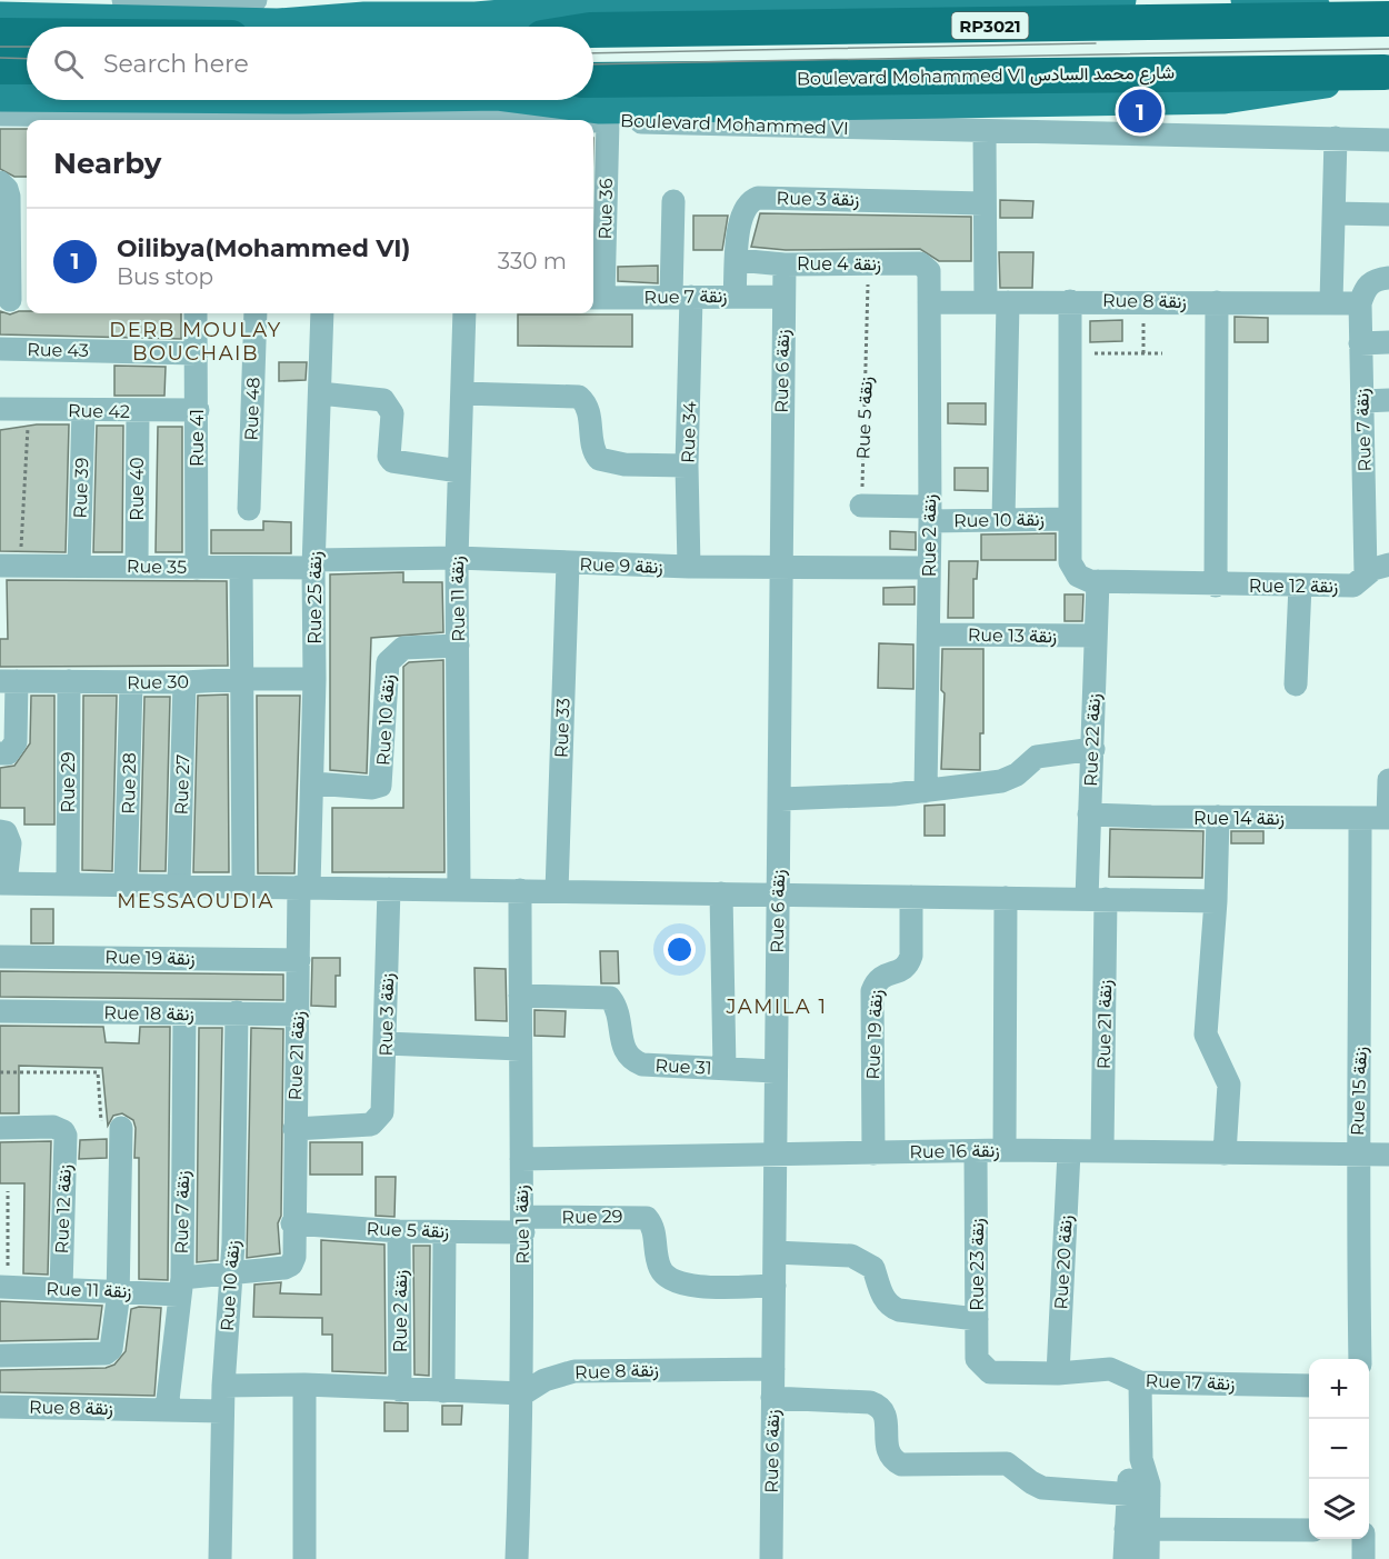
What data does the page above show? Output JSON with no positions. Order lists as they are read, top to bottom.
{
  "streets": {
    "highway": ["RP3021", "Boulevard Mohammed VI شارع محمد السادس"],
    "main road": ["Boulevard Mohammed VI"],
    "street": [
      "Rue 3 زنقة",
      "Rue 36",
      "Rue 4 زنقة",
      "Rue 7 زنقة",
      "Rue 8 زنقة",
      "Rue 43",
      "Rue 6 زنقة",
      "Rue 48",
      "Rue 42",
      "Rue 5 زنقة",
      "Rue 34",
      "Rue 41",
      "Rue 39",
      "Rue 40",
      "Rue 10 زنقة",
      "Rue 2 زنقة",
      "Rue 9 زنقة",
      "Rue 35",
      "Rue 12 زنقة",
      "Rue 25 زنقة",
      "Rue 11 زنقة",
      "Rue 13 زنقة",
      "Rue 30",
      "Rue 33",
      "Rue 22 زنقة",
      "Rue 29",
      "Rue 28",
      "Rue 27",
      "Rue 14 زنقة",
      "Rue 19 زنقة",
      "Rue 18 زنقة",
      "Rue 21 زنقة",
      "Rue 31",
      "Rue 15 زنقة",
      "Rue 16 زنقة",
      "Rue 1 زنقة",
      "Rue 20 زنقة",
      "Rue 23 زنقة",
      "Rue 17 زنقة"
    ]
  },
  "crossings": [
    ["Boulevard Mohammed VI شارع محمد السادس", "Boulevard Mohammed VI"],
    ["Boulevard Mohammed VI", "Rue 36"],
    ["Rue 3 زنقة", "Rue 4 زنقة"],
    ["Rue 3 زنقة", "Rue 7 زنقة"],
    ["Rue 3 زنقة", "Rue 21 زنقة"],
    ["Rue 36", "Rue 7 زنقة"],
    ["Rue 4 زنقة", "Rue 8 زنقة"],
    ["Rue 4 زنقة", "Rue 6 زنقة"],
    ["Rue 4 زنقة", "Rue 5 زنقة"],
    ["Rue 4 زنقة", "Rue 2 زنقة"],
    ["Rue 7 زنقة", "Rue 8 زنقة"],
    ["Rue 7 زنقة", "Rue 6 زنقة"],
    ["Rue 7 زنقة", "Rue 34"],
    ["Rue 7 زنقة", "Rue 12 زنقة"],
    ["Rue 7 زنقة", "Rue 11 زنقة"],
    ["Rue 7 زنقة", "Rue 18 زنقة"],
    ["Rue 8 زنقة", "Rue 6 زنقة"],
    ["Rue 8 زنقة", "Rue 10 زنقة"],
    ["Rue 8 زنقة", "Rue 2 زنقة"],
    ["Rue 8 زنقة", "Rue 1 زنقة"],
    ["Rue 43", "Rue 41"],
    ["Rue 6 زنقة", "Rue 9 زنقة"],
    ["Rue 6 زنقة", "Rue 29"],
    ["Rue 6 زنقة", "Rue 31"],
    ["Rue 6 زنقة", "Rue 16 زنقة"],
    ["Rue 42", "Rue 41"],
    ["Rue 42", "Rue 39"],
    ["Rue 42", "Rue 40"],
    ["Rue 5 زنقة", "Rue 2 زنقة"],
    ["Rue 5 زنقة", "Rue 29"],
    ["Rue 5 زنقة", "Rue 21 زنقة"],
    ["Rue 5 زنقة", "Rue 1 زنقة"],
    ["Rue 34", "Rue 9 زنقة"],
    ["Rue 41", "Rue 35"],
    ["Rue 39", "Rue 35"],
    ["Rue 40", "Rue 35"],
    ["Rue 10 زنقة", "Rue 2 زنقة"],
    ["Rue 10 زنقة", "Rue 25 زنقة"],
    ["Rue 10 زنقة", "Rue 11 زنقة"],
    ["Rue 10 زنقة", "Rue 18 زنقة"],
    ["Rue 2 زنقة", "Rue 9 زنقة"],
    ["Rue 2 زنقة", "Rue 13 زنقة"],
    ["Rue 9 زنقة", "Rue 35"],
    ["Rue 9 زنقة", "Rue 25 زنقة"],
    ["Rue 9 زنقة", "Rue 11 زنقة"],
    ["Rue 9 زنقة", "Rue 33"],
    ["Rue 35", "Rue 25 زنقة"],
    ["Rue 12 زنقة", "Rue 11 زنقة"],
    ["Rue 25 زنقة", "Rue 30"],
    ["Rue 25 زنقة", "Rue 21 زنقة"],
    ["Rue 13 زنقة", "Rue 22 زنقة"],
    ["Rue 30", "Rue 29"],
    ["Rue 30", "Rue 28"],
    ["Rue 30", "Rue 27"],
    ["Rue 22 زنقة", "Rue 14 زنقة"],
    ["Rue 22 زنقة", "Rue 21 زنقة"],
    ["Rue 29", "Rue 1 زنقة"],
    ["Rue 14 زنقة", "Rue 15 زنقة"],
    ["Rue 19 زنقة", "Rue 21 زنقة"],
    ["Rue 19 زنقة", "Rue 16 زنقة"],
    ["Rue 18 زنقة", "Rue 21 زنقة"],
    ["Rue 21 زنقة", "Rue 16 زنقة"],
    ["Rue 31", "Rue 1 زنقة"],
    ["Rue 15 زنقة", "Rue 16 زنقة"],
    ["Rue 16 زنقة", "Rue 1 زنقة"],
    ["Rue 16 زنقة", "Rue 20 زنقة"],
    ["Rue 16 زنقة", "Rue 23 زنقة"],
    ["Rue 20 زنقة", "Rue 17 زنقة"],
    ["Rue 23 زنقة", "Rue 17 زنقة"]
  ],
  "districts": ["DERB MOULAY BOUCHAIB", "MESSAOUDIA", "JAMILA 1"],
  "page": {
    "search": "Search here",
    "pins": "1",
    "heading": "Nearby",
    "list": [
      {
        "mark": "1",
        "name": "Oilibya(Mohammed VI)",
        "note": "Bus stop",
        "value": "330 m"
      }
    ],
    "map_buttons": ["+", "−"]
  }
}
